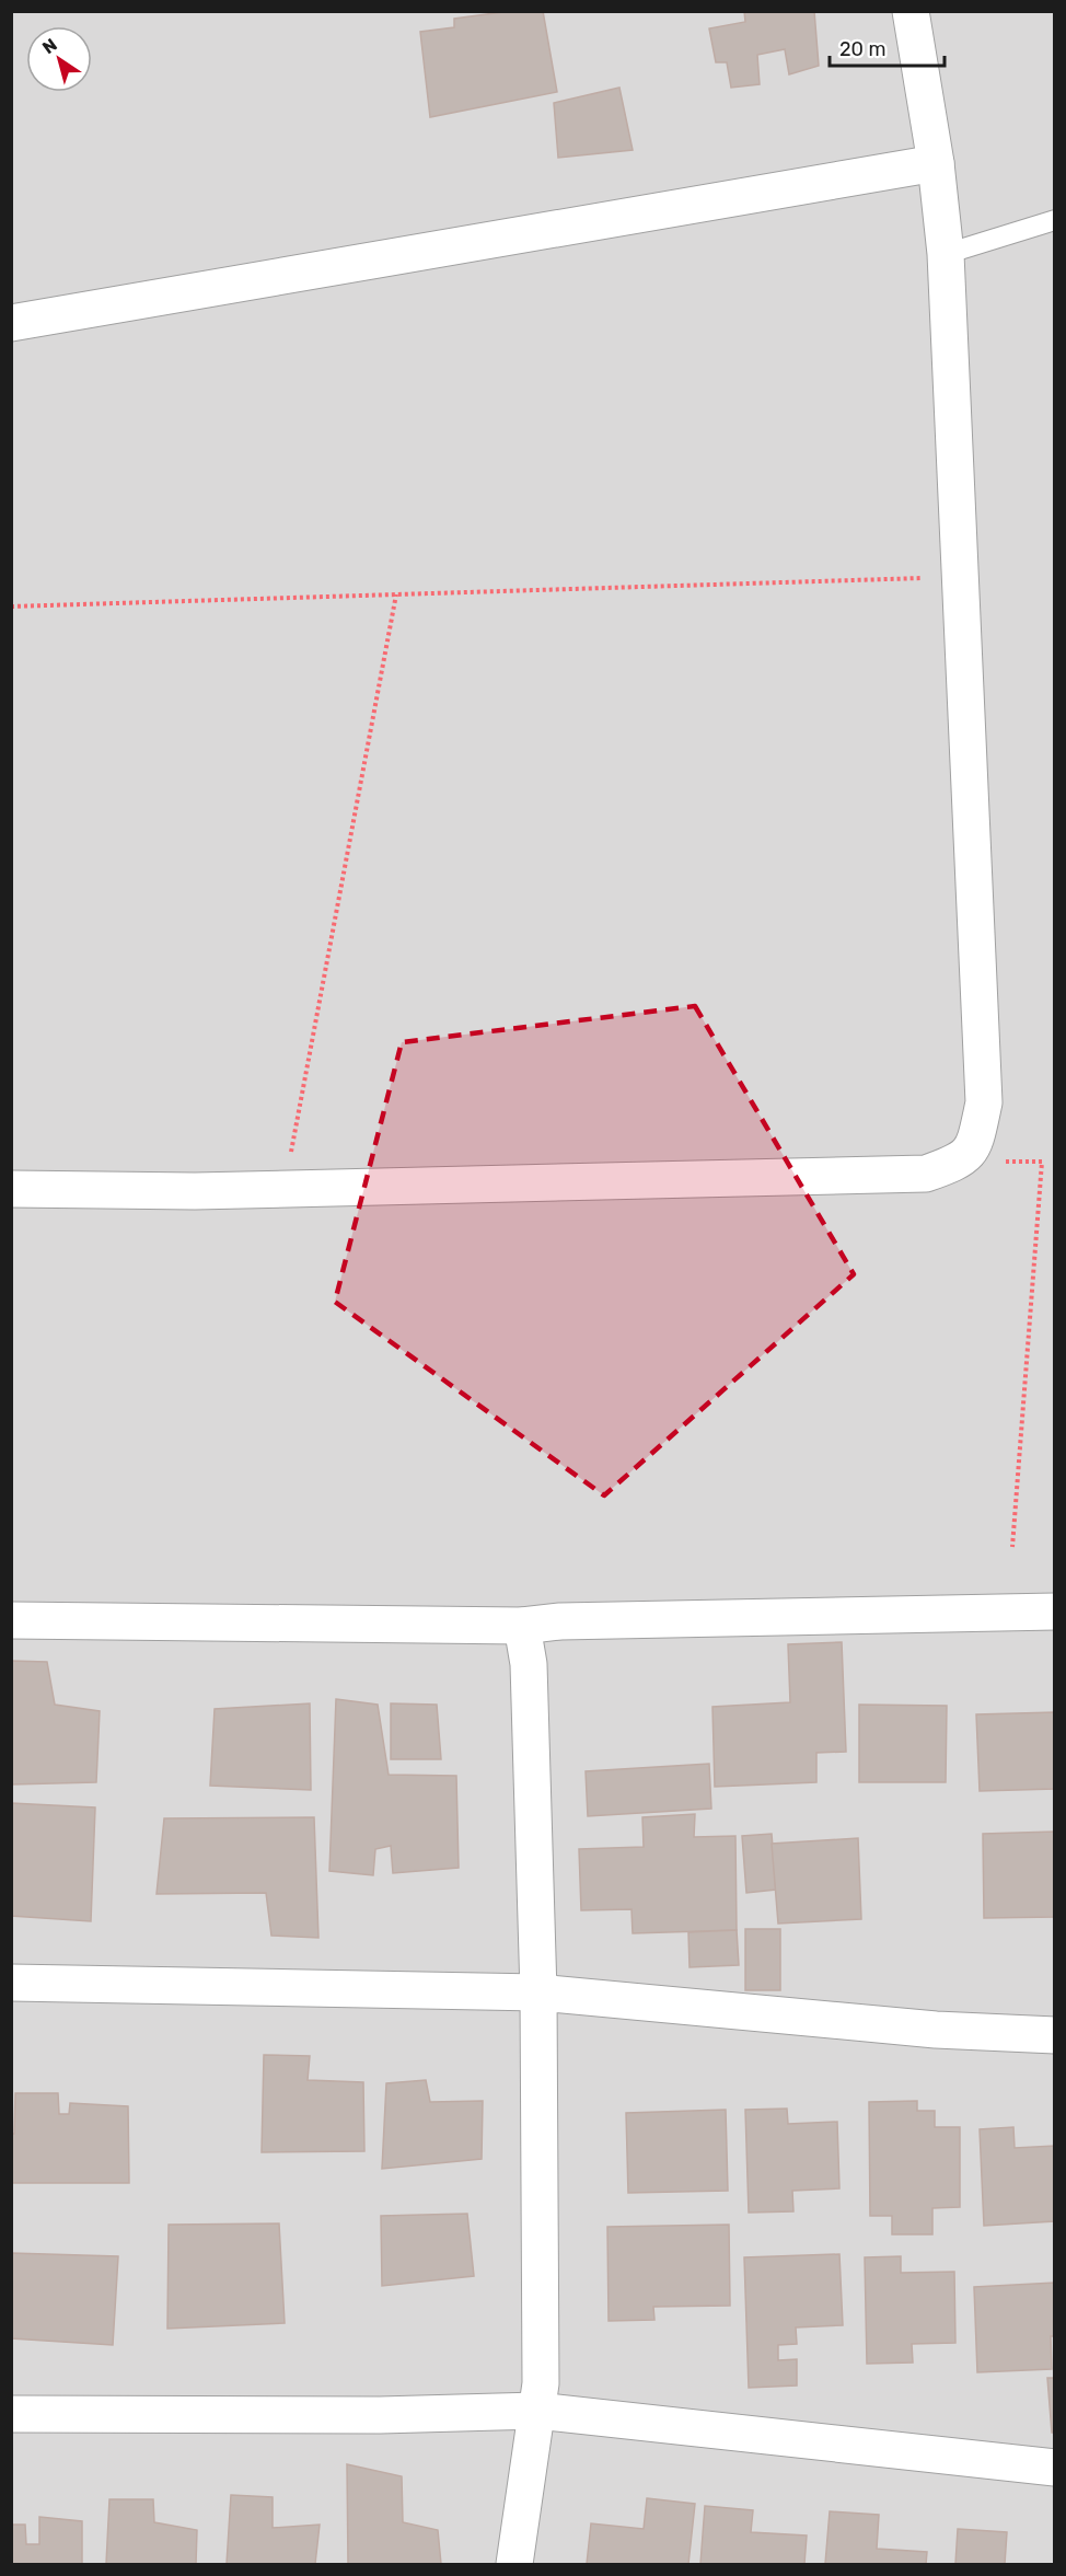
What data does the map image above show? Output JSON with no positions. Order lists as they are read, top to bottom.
{
  "scale_bar": "20 m",
  "north": "top left"
}
